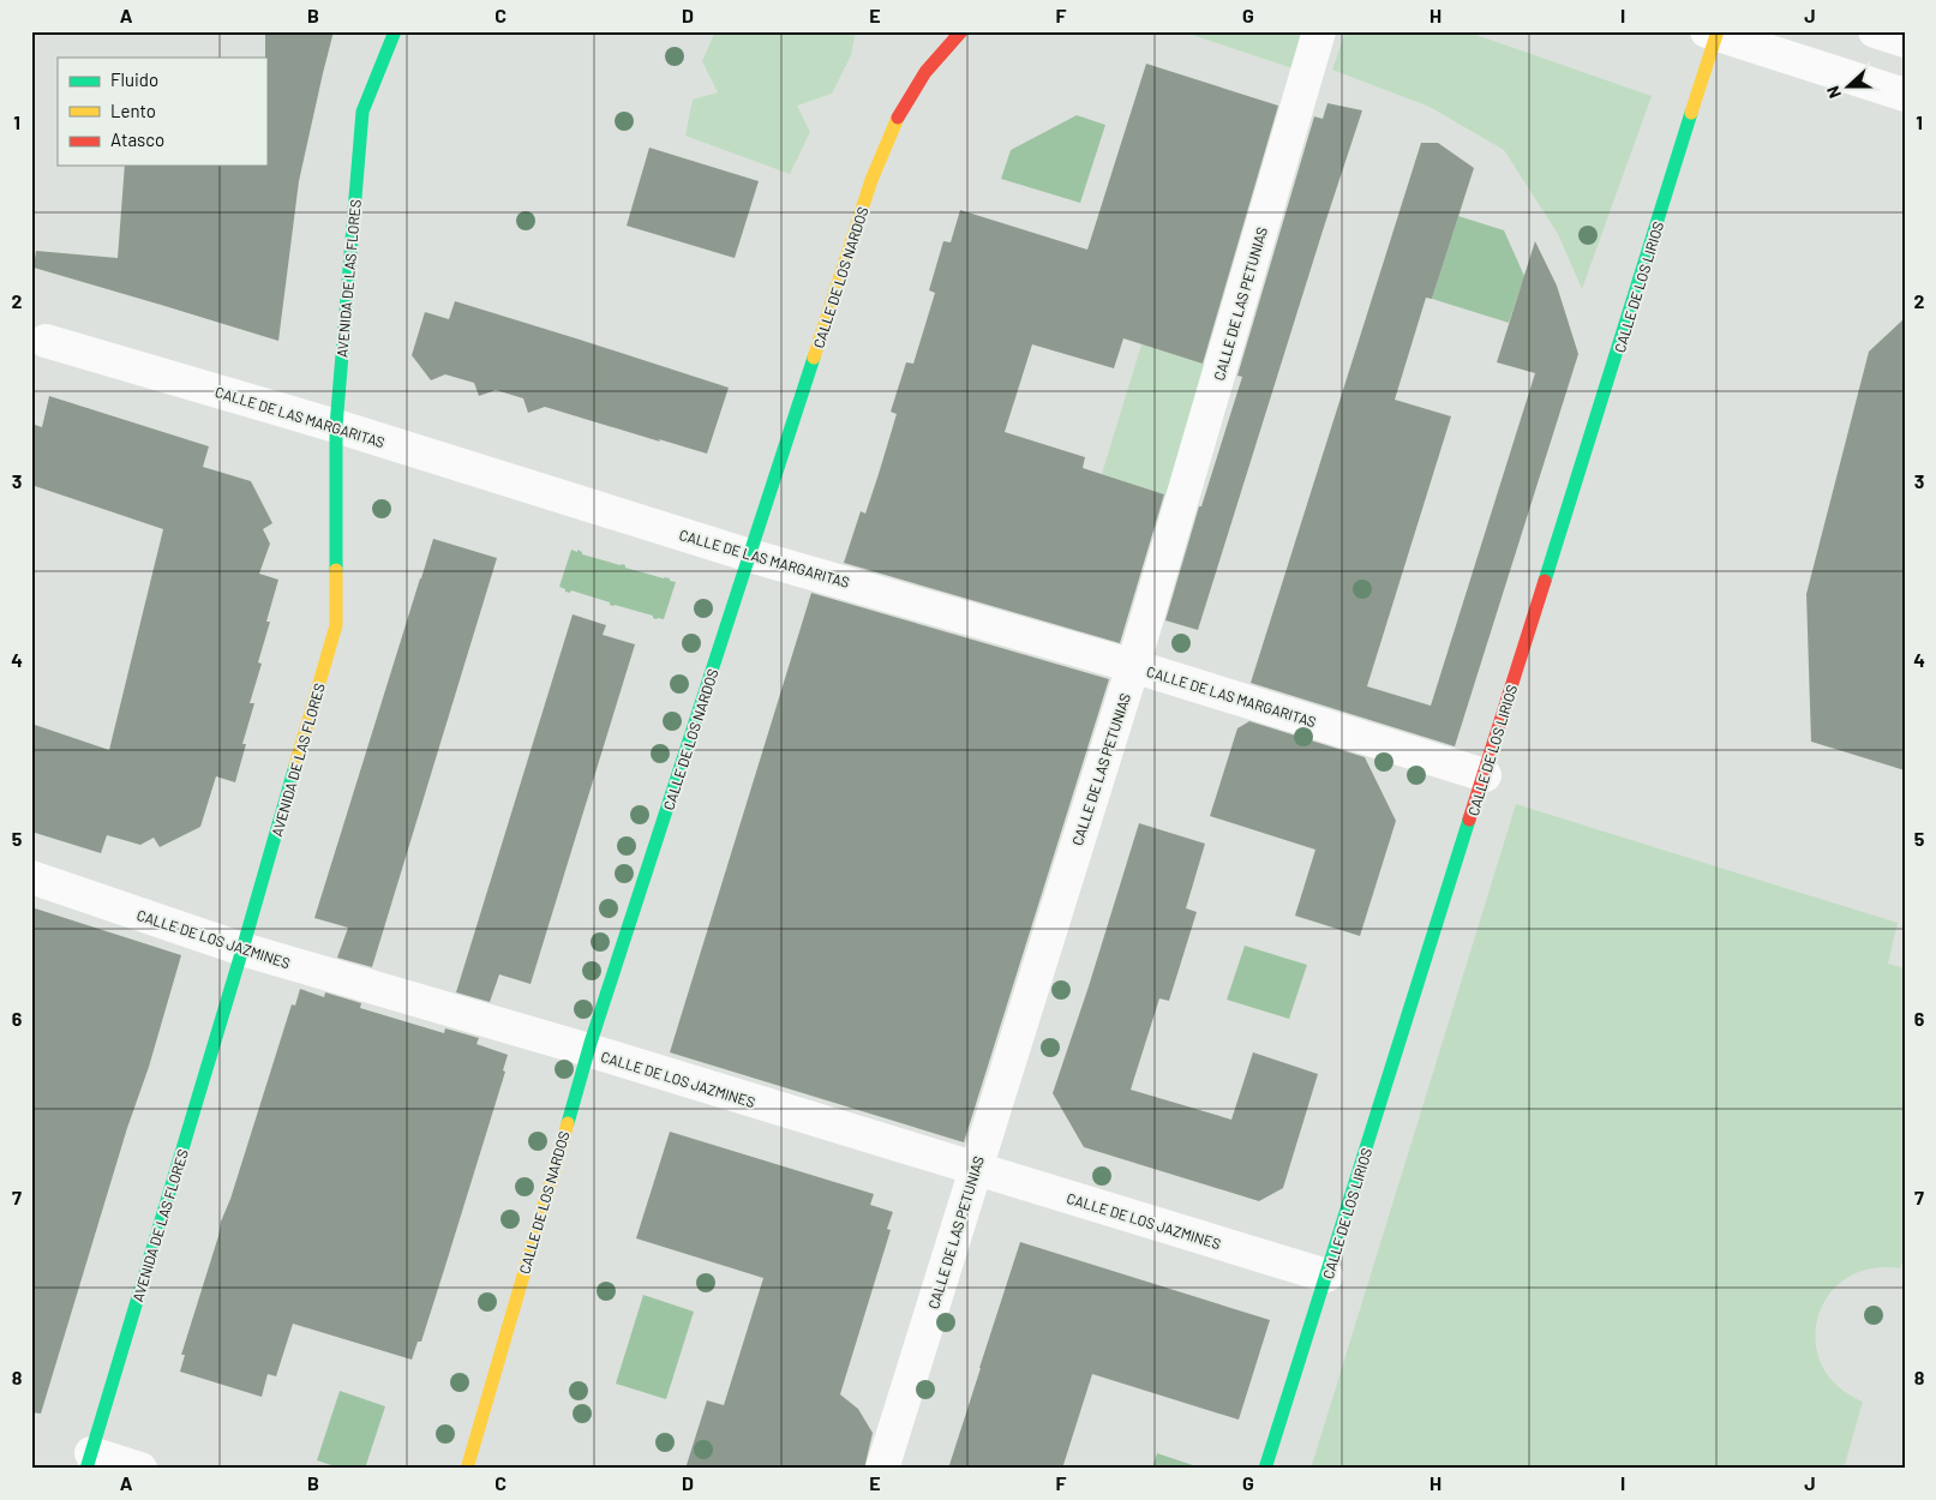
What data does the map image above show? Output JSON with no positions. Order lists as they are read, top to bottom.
{
  "streets": {
    "street": [
      "CALLE DE LOS NARDOS",
      "AVENIDA DE LAS FLORES",
      "CALLE DE LOS LIRIOS",
      "CALLE DE LAS PETUNIAS",
      "CALLE DE LAS MARGARITAS",
      "CALLE DE LOS JAZMINES"
    ]
  },
  "crossings": [
    ["CALLE DE LOS NARDOS", "CALLE DE LAS MARGARITAS"],
    ["CALLE DE LOS NARDOS", "CALLE DE LOS JAZMINES"],
    ["AVENIDA DE LAS FLORES", "CALLE DE LAS MARGARITAS"],
    ["AVENIDA DE LAS FLORES", "CALLE DE LOS JAZMINES"],
    ["CALLE DE LOS LIRIOS", "CALLE DE LAS MARGARITAS"],
    ["CALLE DE LOS LIRIOS", "CALLE DE LOS JAZMINES"],
    ["CALLE DE LAS PETUNIAS", "CALLE DE LAS MARGARITAS"],
    ["CALLE DE LAS PETUNIAS", "CALLE DE LOS JAZMINES"]
  ],
  "legend": ["Fluido", "Lento", "Atasco"],
  "north": "left",
  "grid": {
    "columns": [
      "A",
      "B",
      "C",
      "D",
      "E",
      "F",
      "G",
      "H",
      "I",
      "J"
    ],
    "rows": [
      "1",
      "2",
      "3",
      "4",
      "5",
      "6",
      "7",
      "8"
    ]
  }
}
